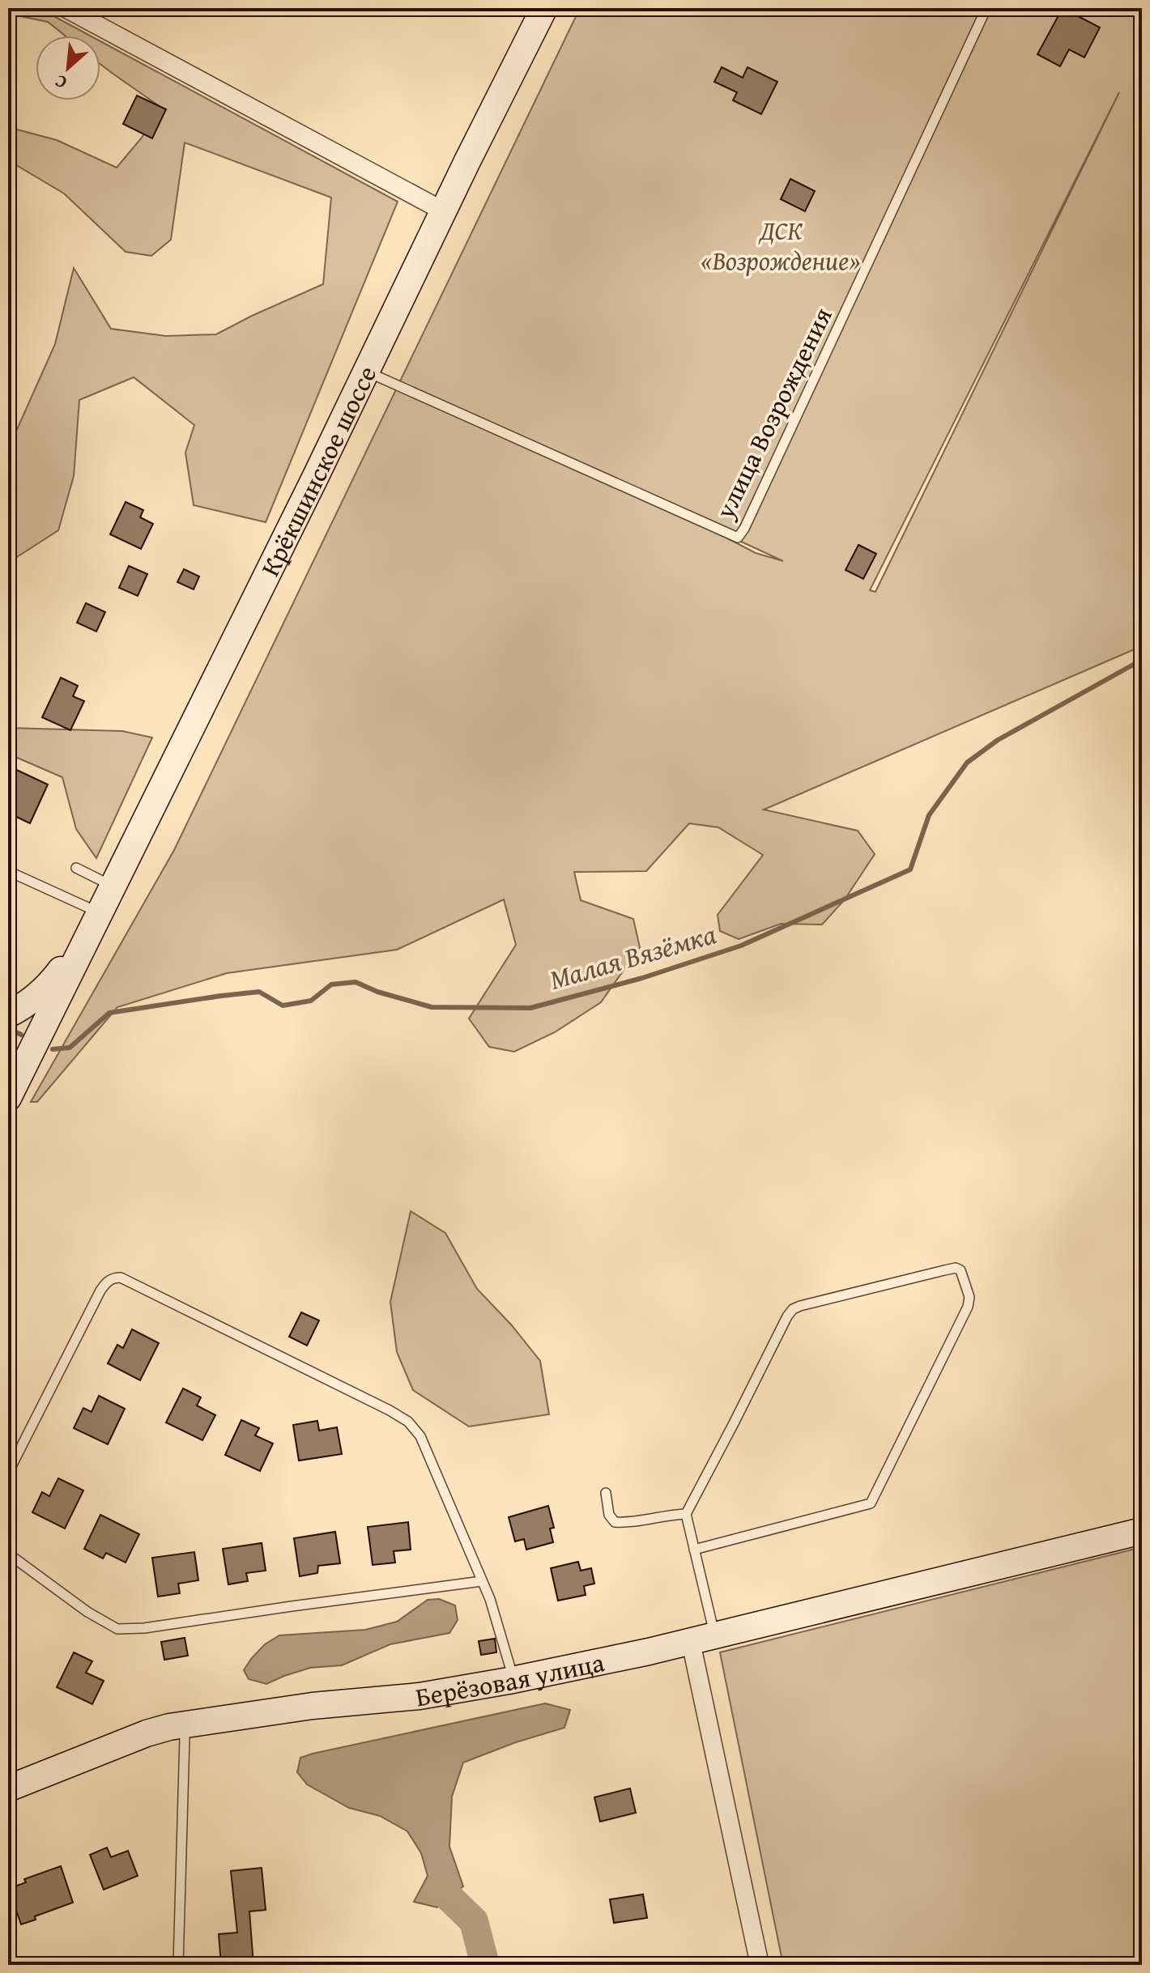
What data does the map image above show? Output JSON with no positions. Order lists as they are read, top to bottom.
{
  "streets": {
    "street": ["Крёкшинское шоссе", "Берёзовая улица"],
    "lane": ["улица Возрождения"]
  },
  "crossings": [
    ["улица Возрождения", "Крёкшинское шоссе"]
  ],
  "water": ["Малая Вязёмка"],
  "parks": ["ДСК «Возрождение»"],
  "north": "bottom left"
}
